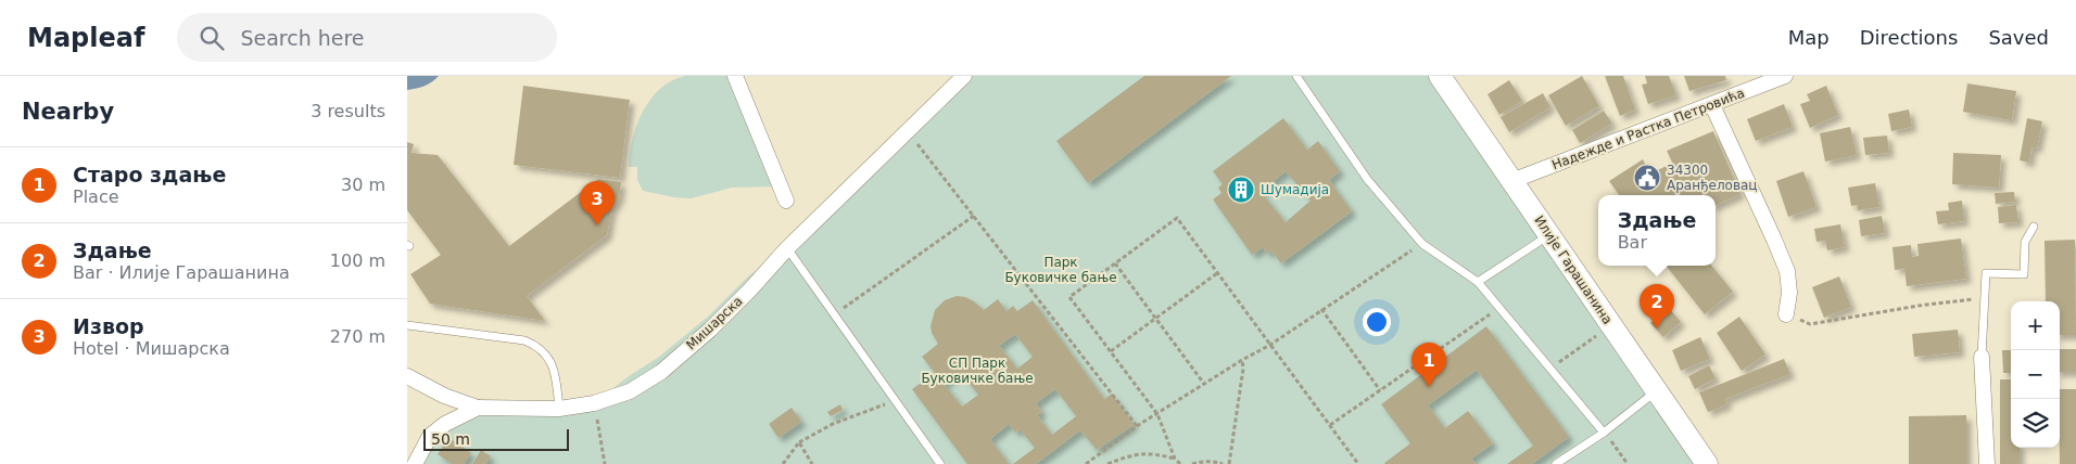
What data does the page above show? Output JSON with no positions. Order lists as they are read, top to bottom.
{
  "streets": {
    "street": ["Надежде и Растка Петровића", "Илије Гарашанина", "Мишарска"]
  },
  "crossings": [
    ["Надежде и Растка Петровића", "Илије Гарашанина"]
  ],
  "parks": ["Парк Буковичке бање", "СП Парк Буковичке бање"],
  "places": {
    "public building": ["34300 Аранђеловац"],
    "building": ["Шумадија"]
  },
  "scale_bar": "50 m",
  "page": {
    "header": "Mapleaf",
    "search": "Search here",
    "nav": ["Map", "Directions", "Saved"],
    "heading": ["Nearby", "3 results"],
    "list": [
      {
        "mark": "1",
        "name": "Старо здање",
        "note": "Place",
        "value": "30 m"
      },
      {
        "mark": "2",
        "name": "Здање",
        "note": "Bar · Илије Гарашанина",
        "value": "100 m"
      },
      {
        "mark": "3",
        "name": "Извор",
        "note": "Hotel · Мишарска",
        "value": "270 m"
      }
    ],
    "pins": ["3", "2", "1"],
    "popup": ["Здање", "Bar"],
    "map_buttons": ["+", "−"],
    "scale": "50 m"
  }
}
